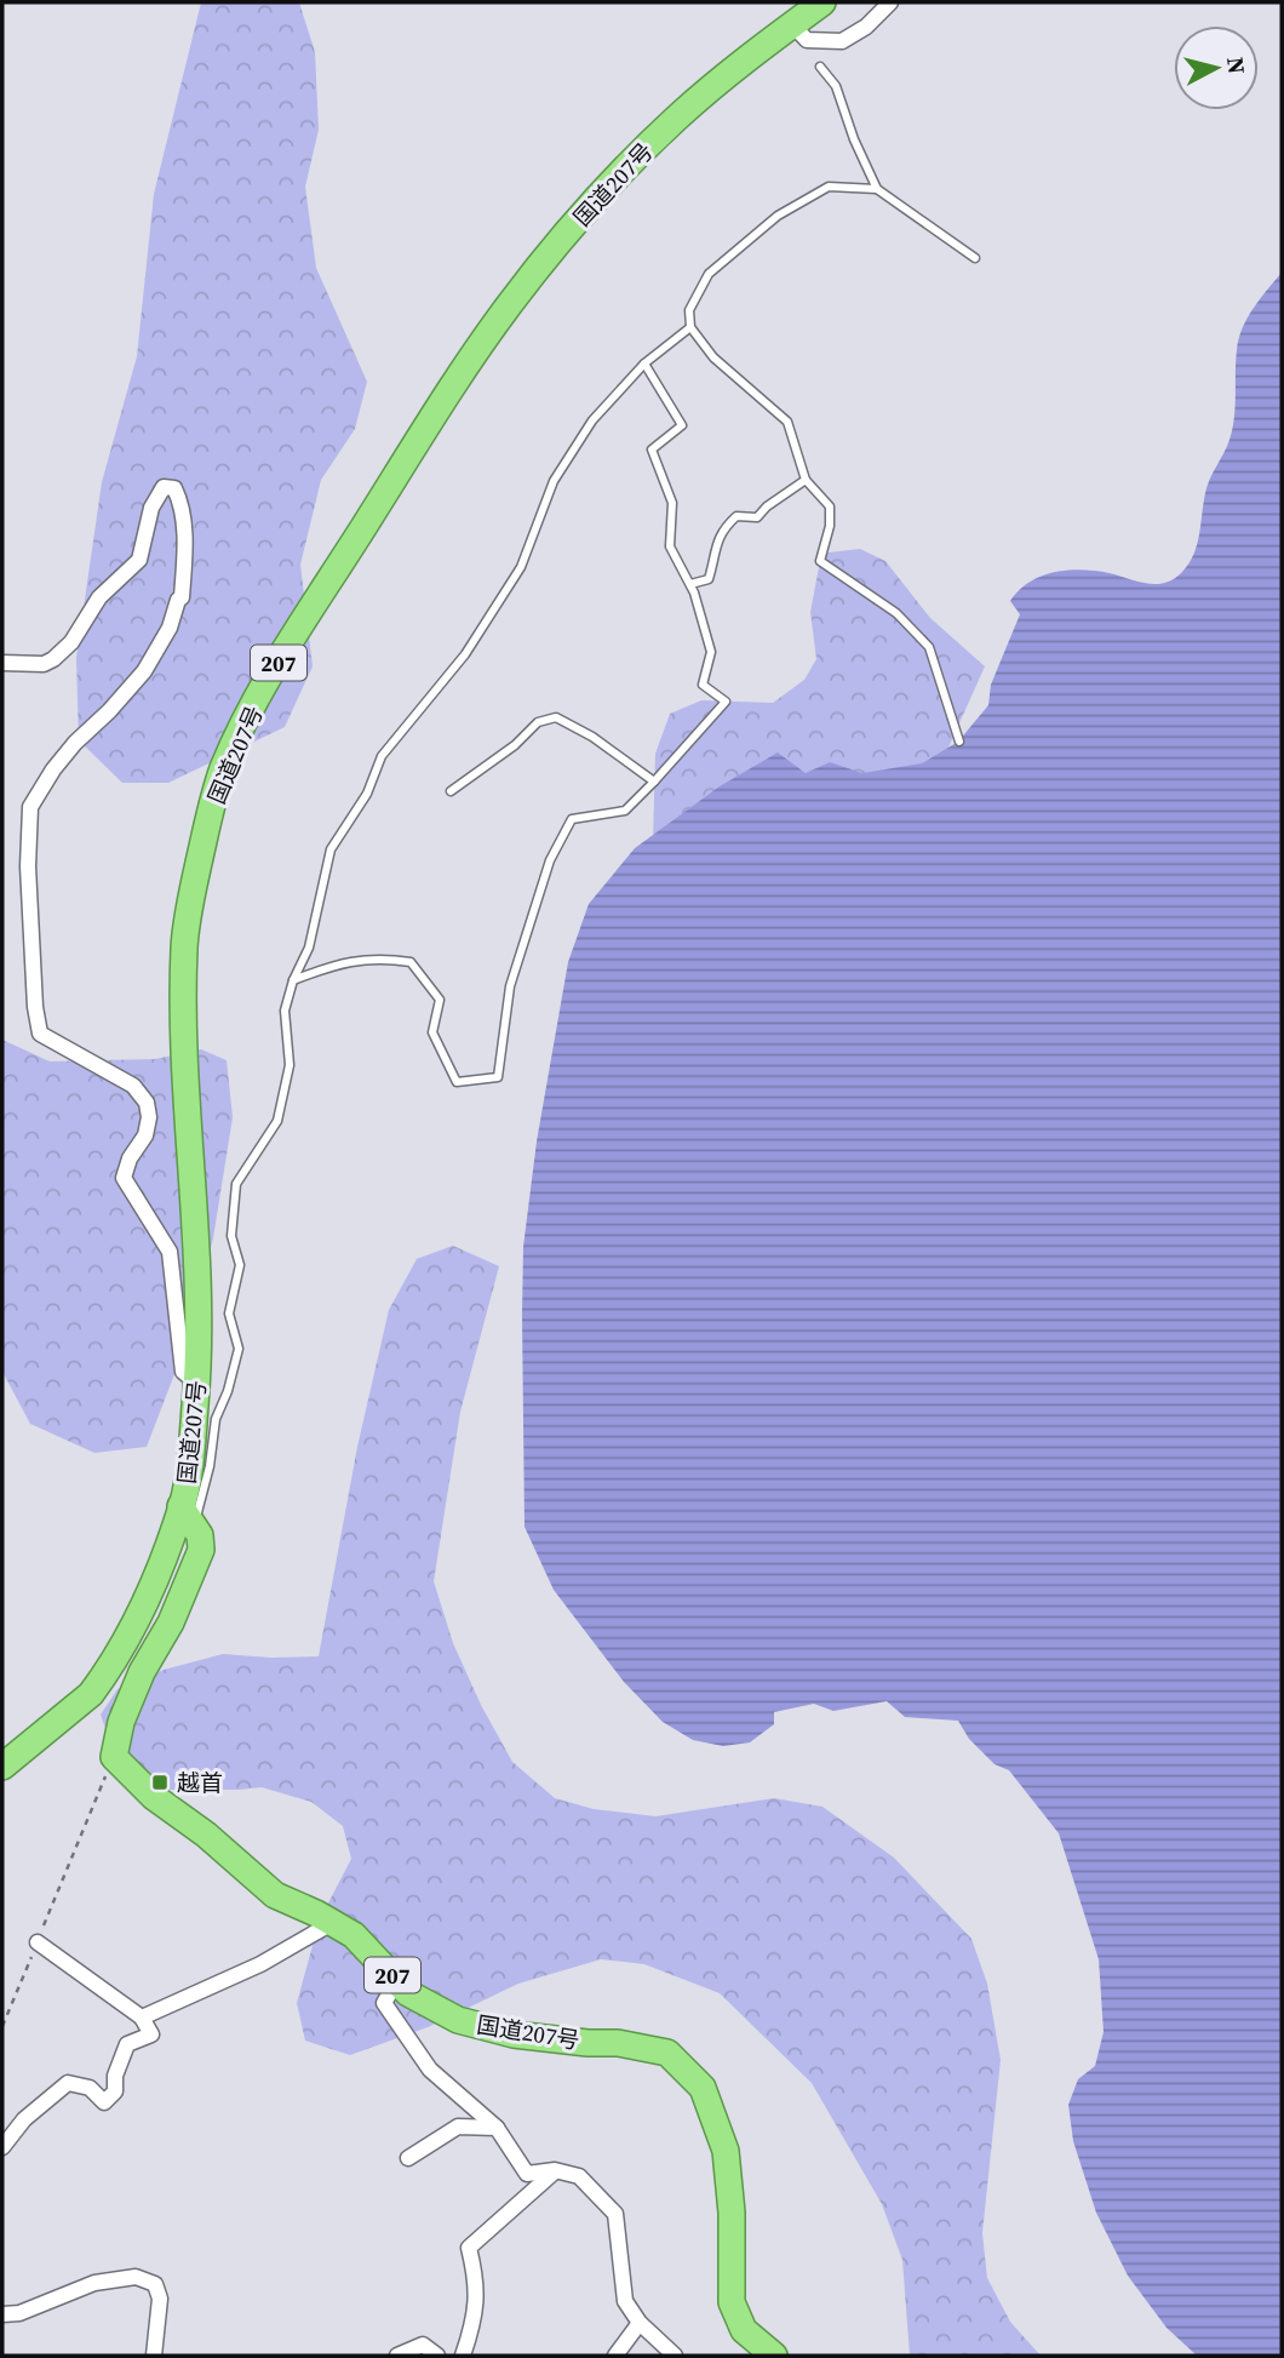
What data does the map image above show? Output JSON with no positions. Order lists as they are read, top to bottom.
{
  "streets": {
    "highway": ["国道207号", "207"]
  },
  "places": {
    "transit": ["越首"]
  },
  "north": "right"
}
